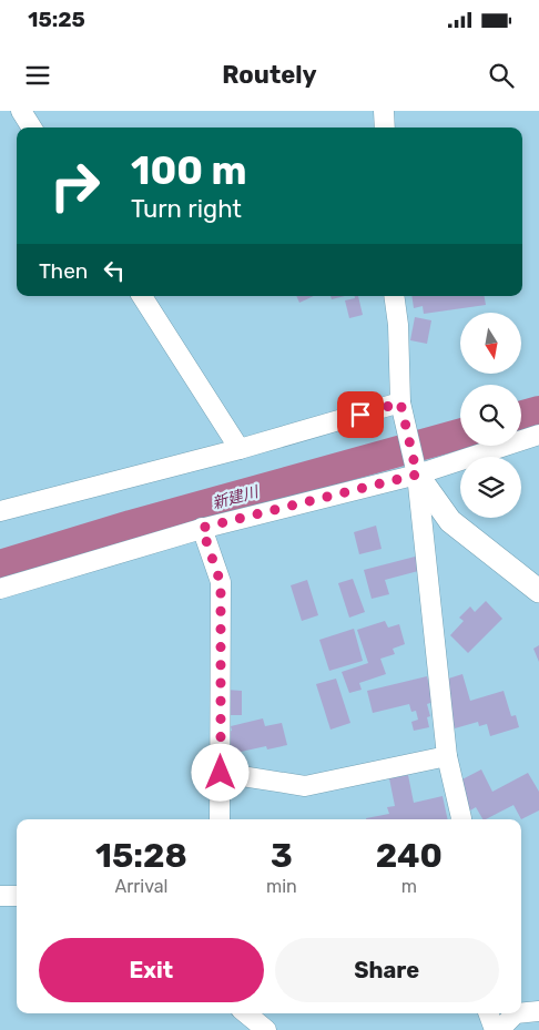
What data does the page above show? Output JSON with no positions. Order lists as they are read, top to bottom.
{
  "water": ["新建川"],
  "north": "bottom",
  "page": {
    "status": "15:25",
    "header": "Routely",
    "turn": ["100 m", "Turn right"],
    "then": "Then",
    "eta": [
      "15:28",
      "Arrival",
      "3",
      "min",
      "240",
      "m"
    ],
    "buttons": ["Exit", "Share"]
  }
}
